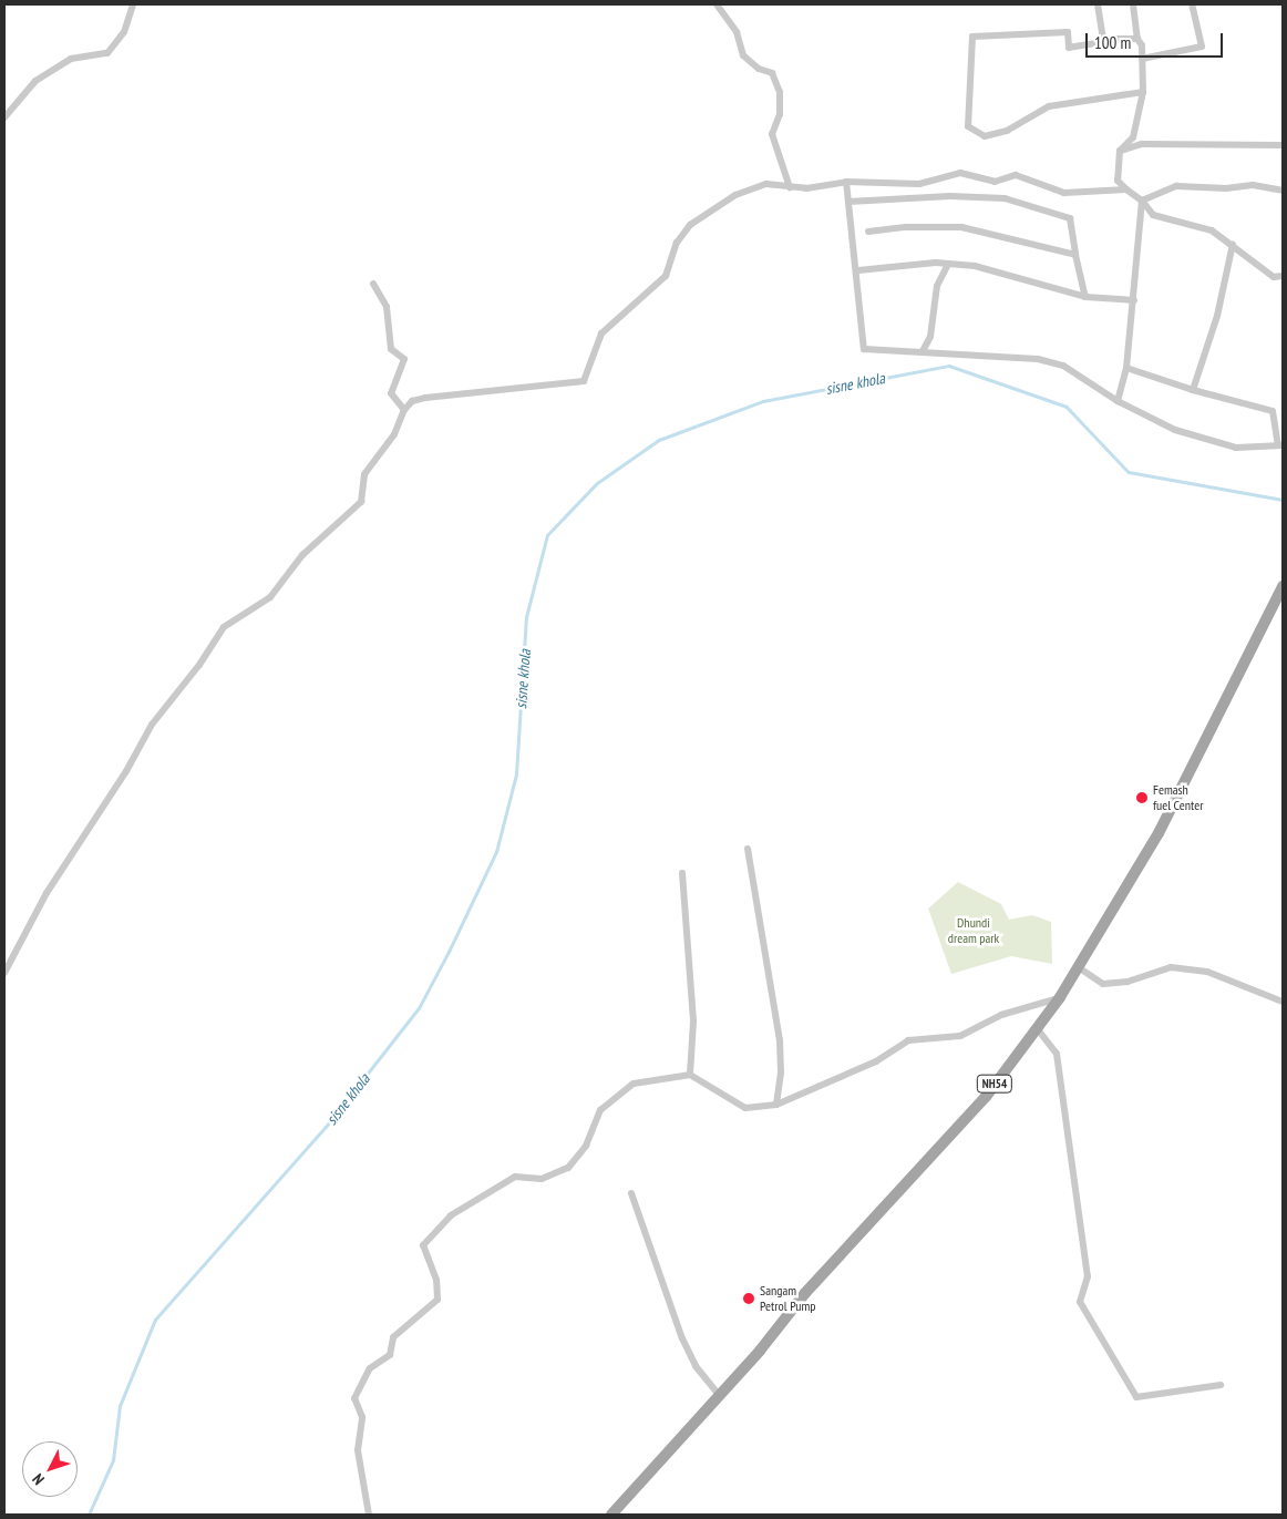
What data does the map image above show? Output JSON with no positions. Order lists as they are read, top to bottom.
{
  "streets": {
    "main road": ["NH54"]
  },
  "water": ["sisne khola"],
  "parks": ["Dhundi dream park"],
  "places": ["Femash fuel Center", "Sangam Petrol Pump"],
  "scale_bar": "100 m",
  "north": "bottom left"
}
